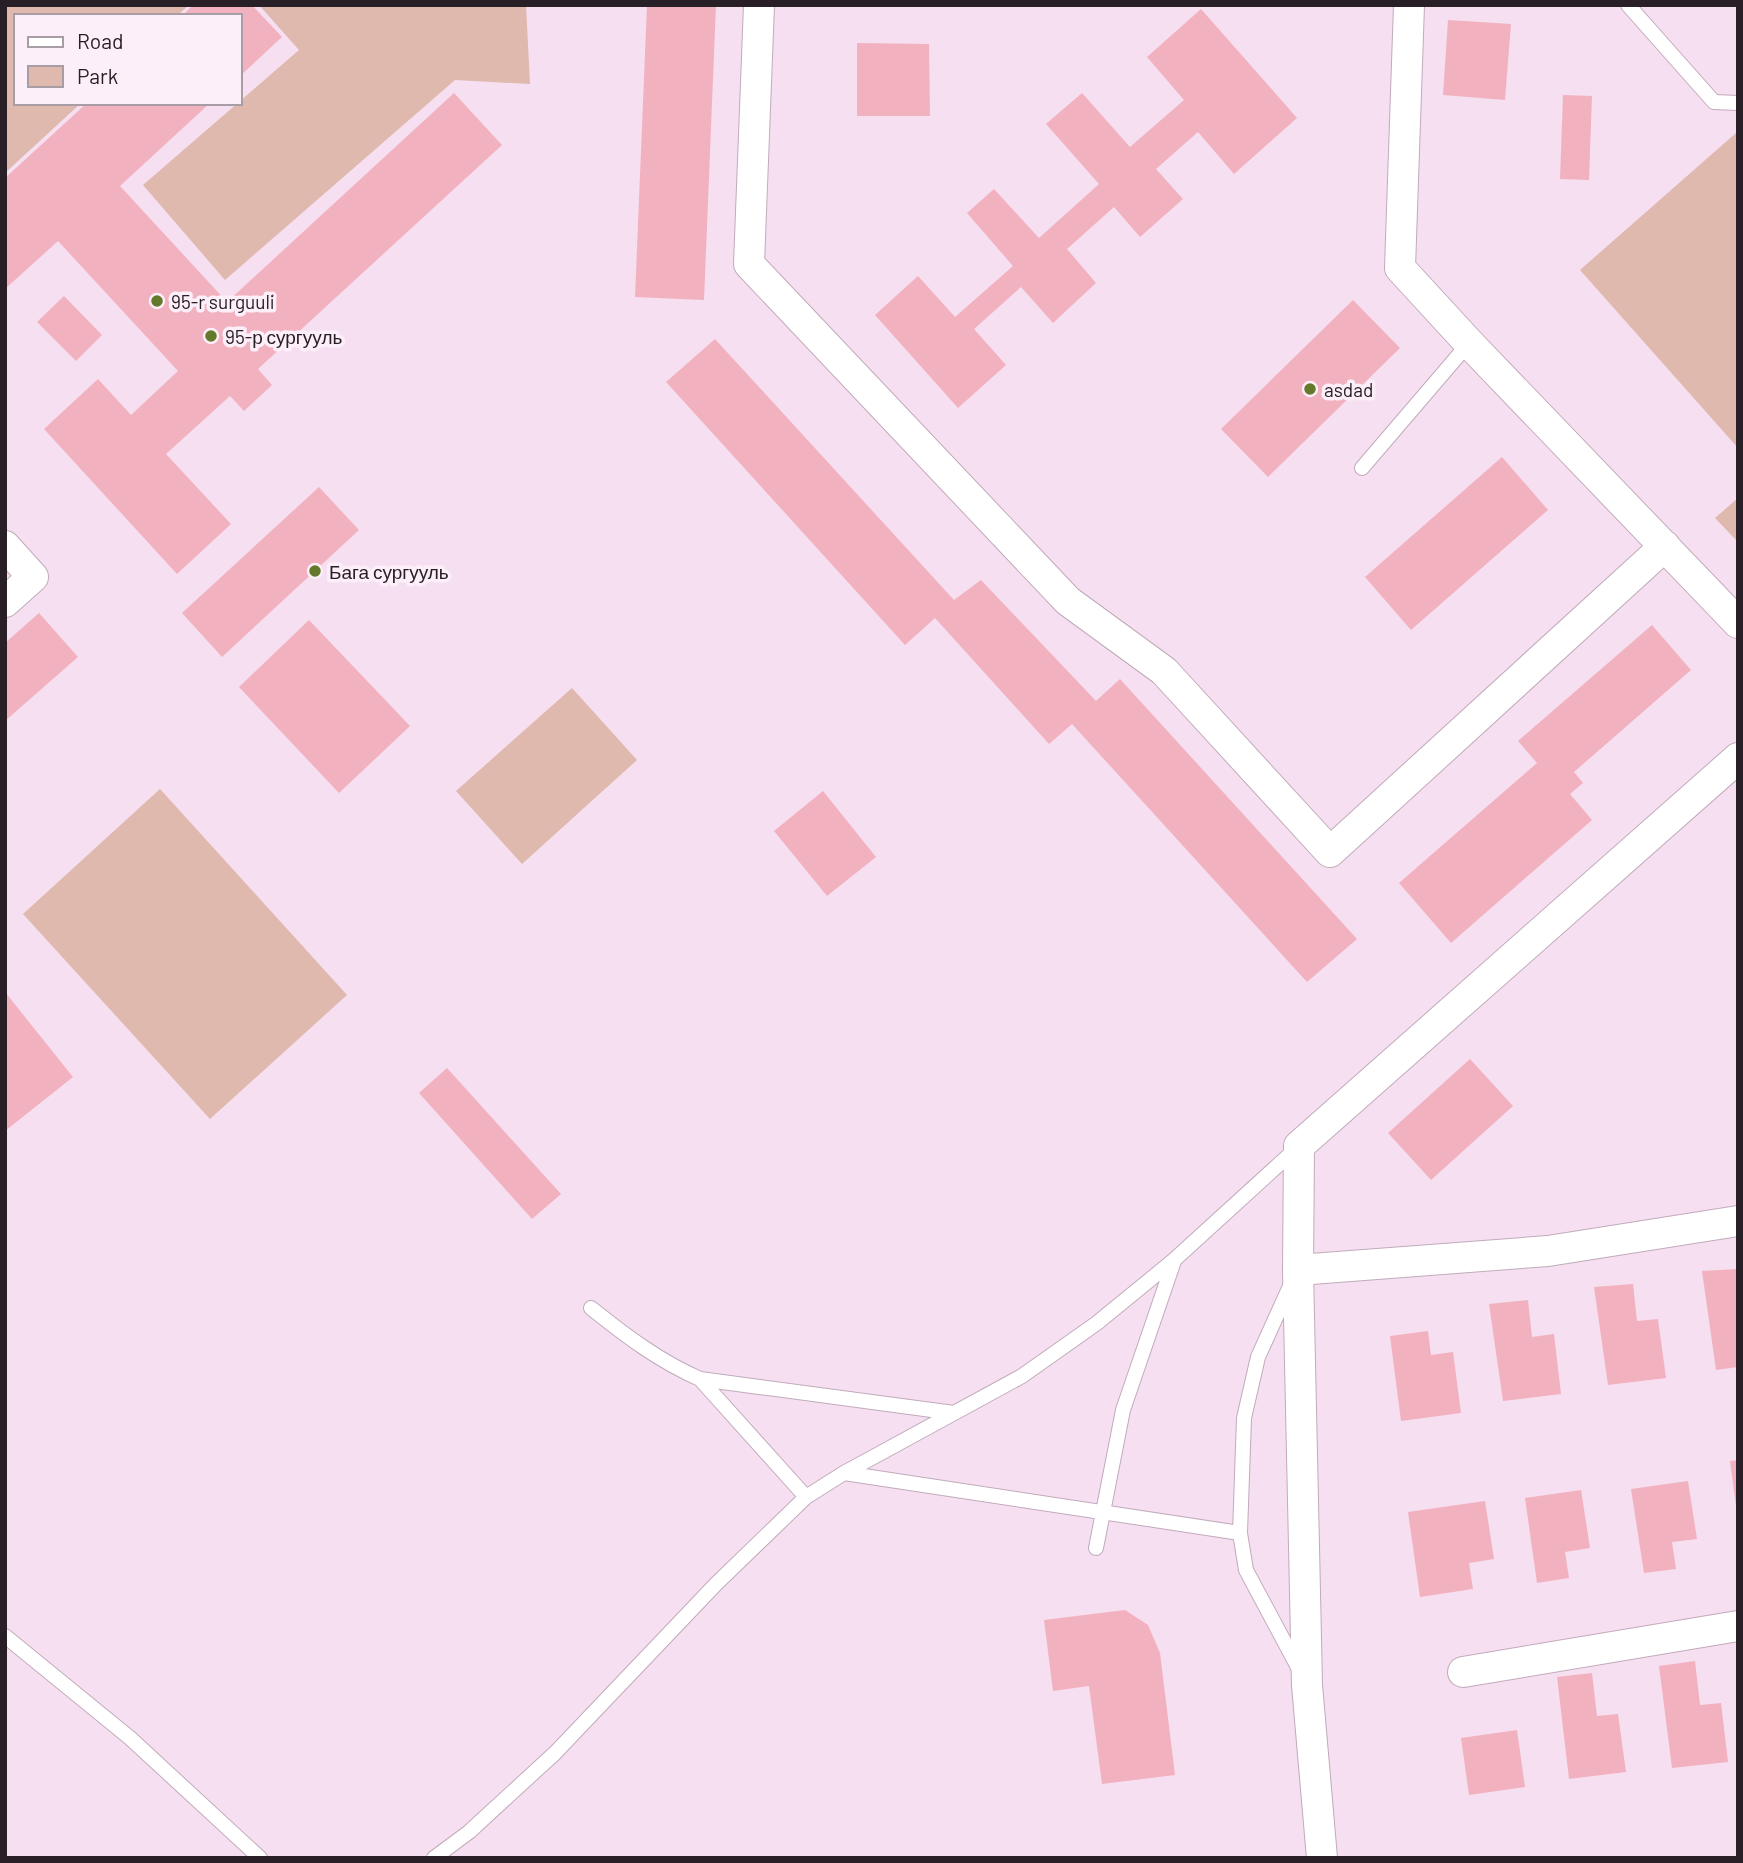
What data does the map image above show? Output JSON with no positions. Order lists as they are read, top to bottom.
{
  "places": [
    "95-r surguuli",
    "95-р сургууль",
    "asdad",
    "Бага сургууль"
  ],
  "legend": ["Road", "Park"]
}
